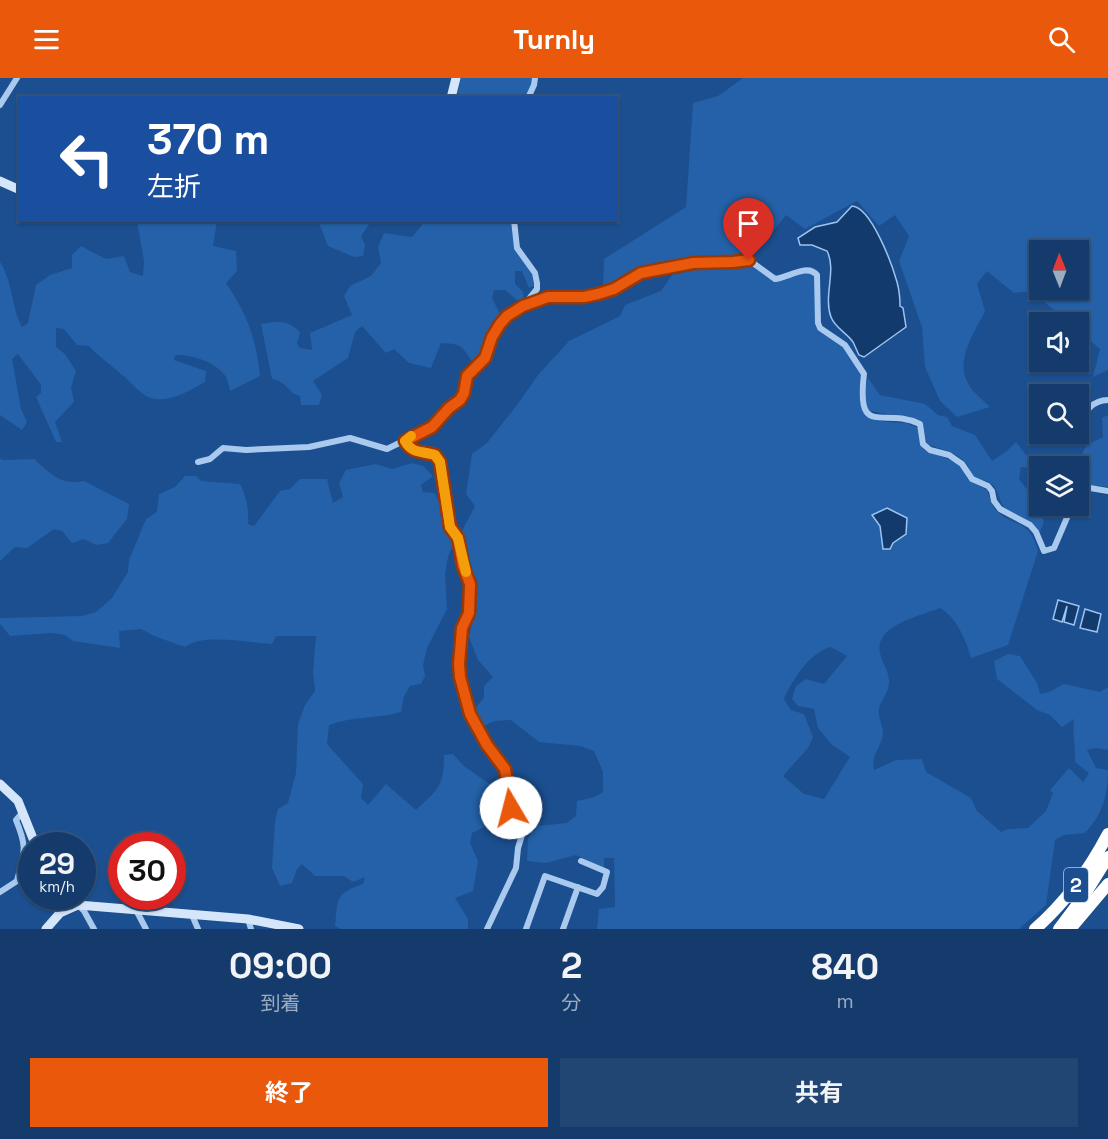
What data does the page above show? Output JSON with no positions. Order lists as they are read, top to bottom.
{
  "streets": {
    "highway": ["2"]
  },
  "north": "top",
  "page": {
    "header": "Turnly",
    "turn": ["370 m", "左折"],
    "speed": "29 km/h",
    "limit": "30",
    "eta": [
      "09:00",
      "到着",
      "2",
      "分",
      "840",
      "m"
    ],
    "buttons": ["終了", "共有"]
  }
}
